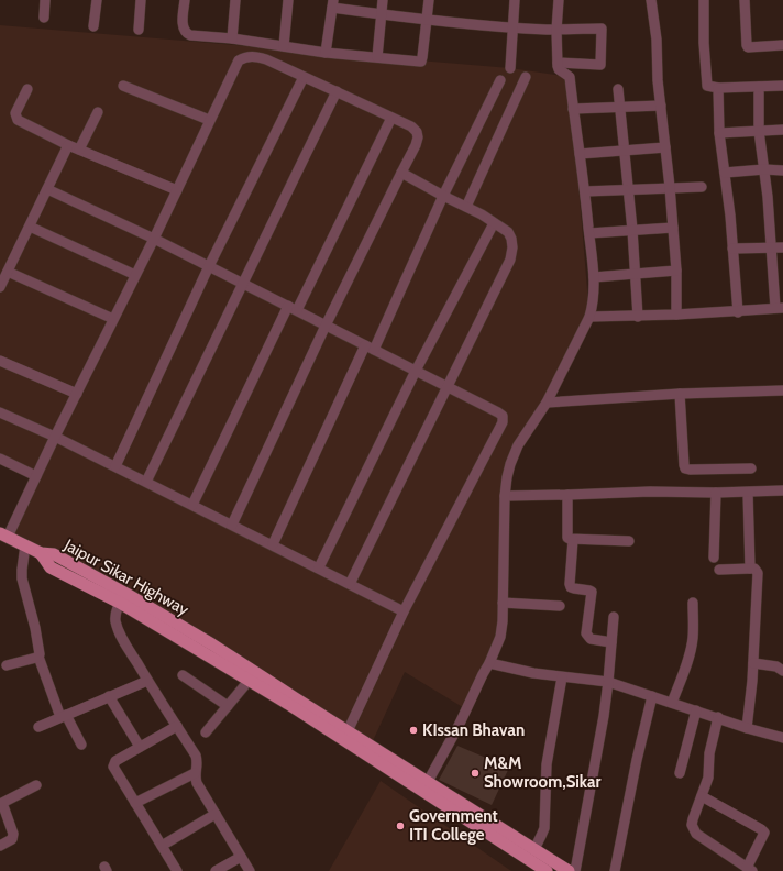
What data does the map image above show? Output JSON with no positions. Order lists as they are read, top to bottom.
{
  "streets": {
    "main road": ["Jaipur Sikar Highway"]
  },
  "places": ["KIssan Bhavan", "M&M Showroom,Sikar", "Government ITI College"]
}
